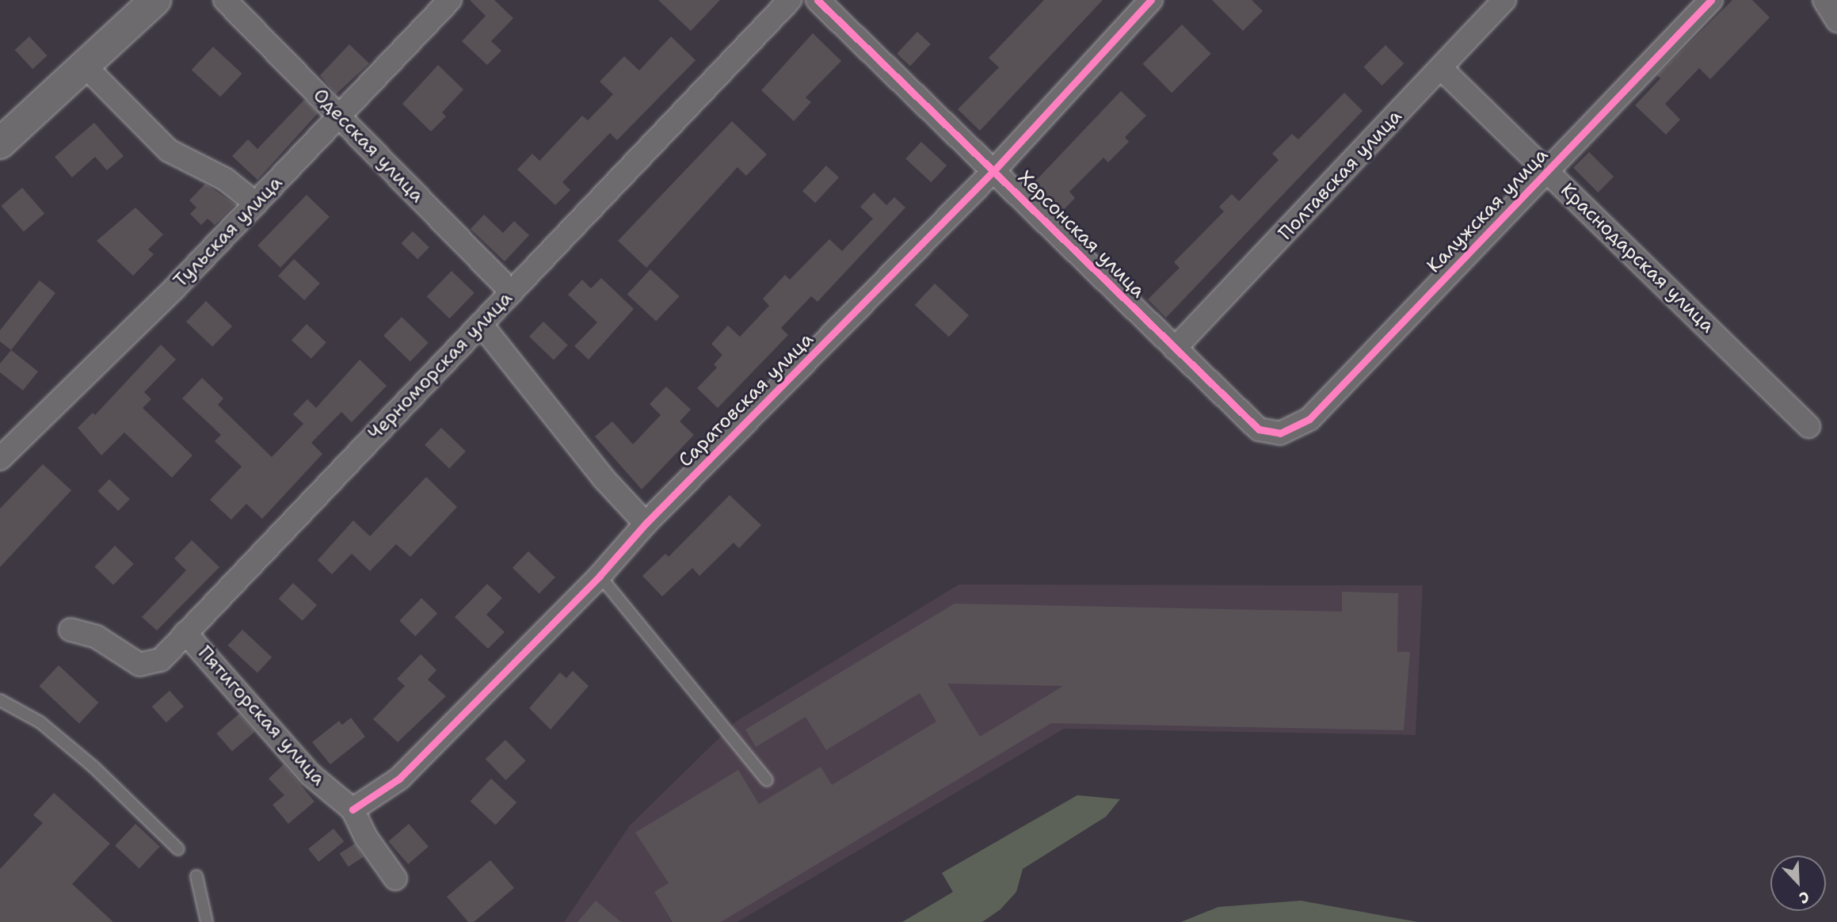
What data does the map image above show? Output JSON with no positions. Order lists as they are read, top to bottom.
{
  "streets": {
    "street": [
      "Одесская улица",
      "Полтавская улица",
      "Калужская улица",
      "Тульская улица",
      "Херсонская улица",
      "Краснодарская улица",
      "Черноморская улица",
      "Саратовская улица",
      "Пятигорская улица"
    ]
  },
  "crossings": [
    ["Одесская улица", "Тульская улица"],
    ["Одесская улица", "Черноморская улица"],
    ["Полтавская улица", "Херсонская улица"],
    ["Полтавская улица", "Краснодарская улица"],
    ["Калужская улица", "Херсонская улица"],
    ["Калужская улица", "Краснодарская улица"],
    ["Херсонская улица", "Саратовская улица"],
    ["Черноморская улица", "Пятигорская улица"],
    ["Саратовская улица", "Пятигорская улица"]
  ],
  "north": "bottom right"
}
